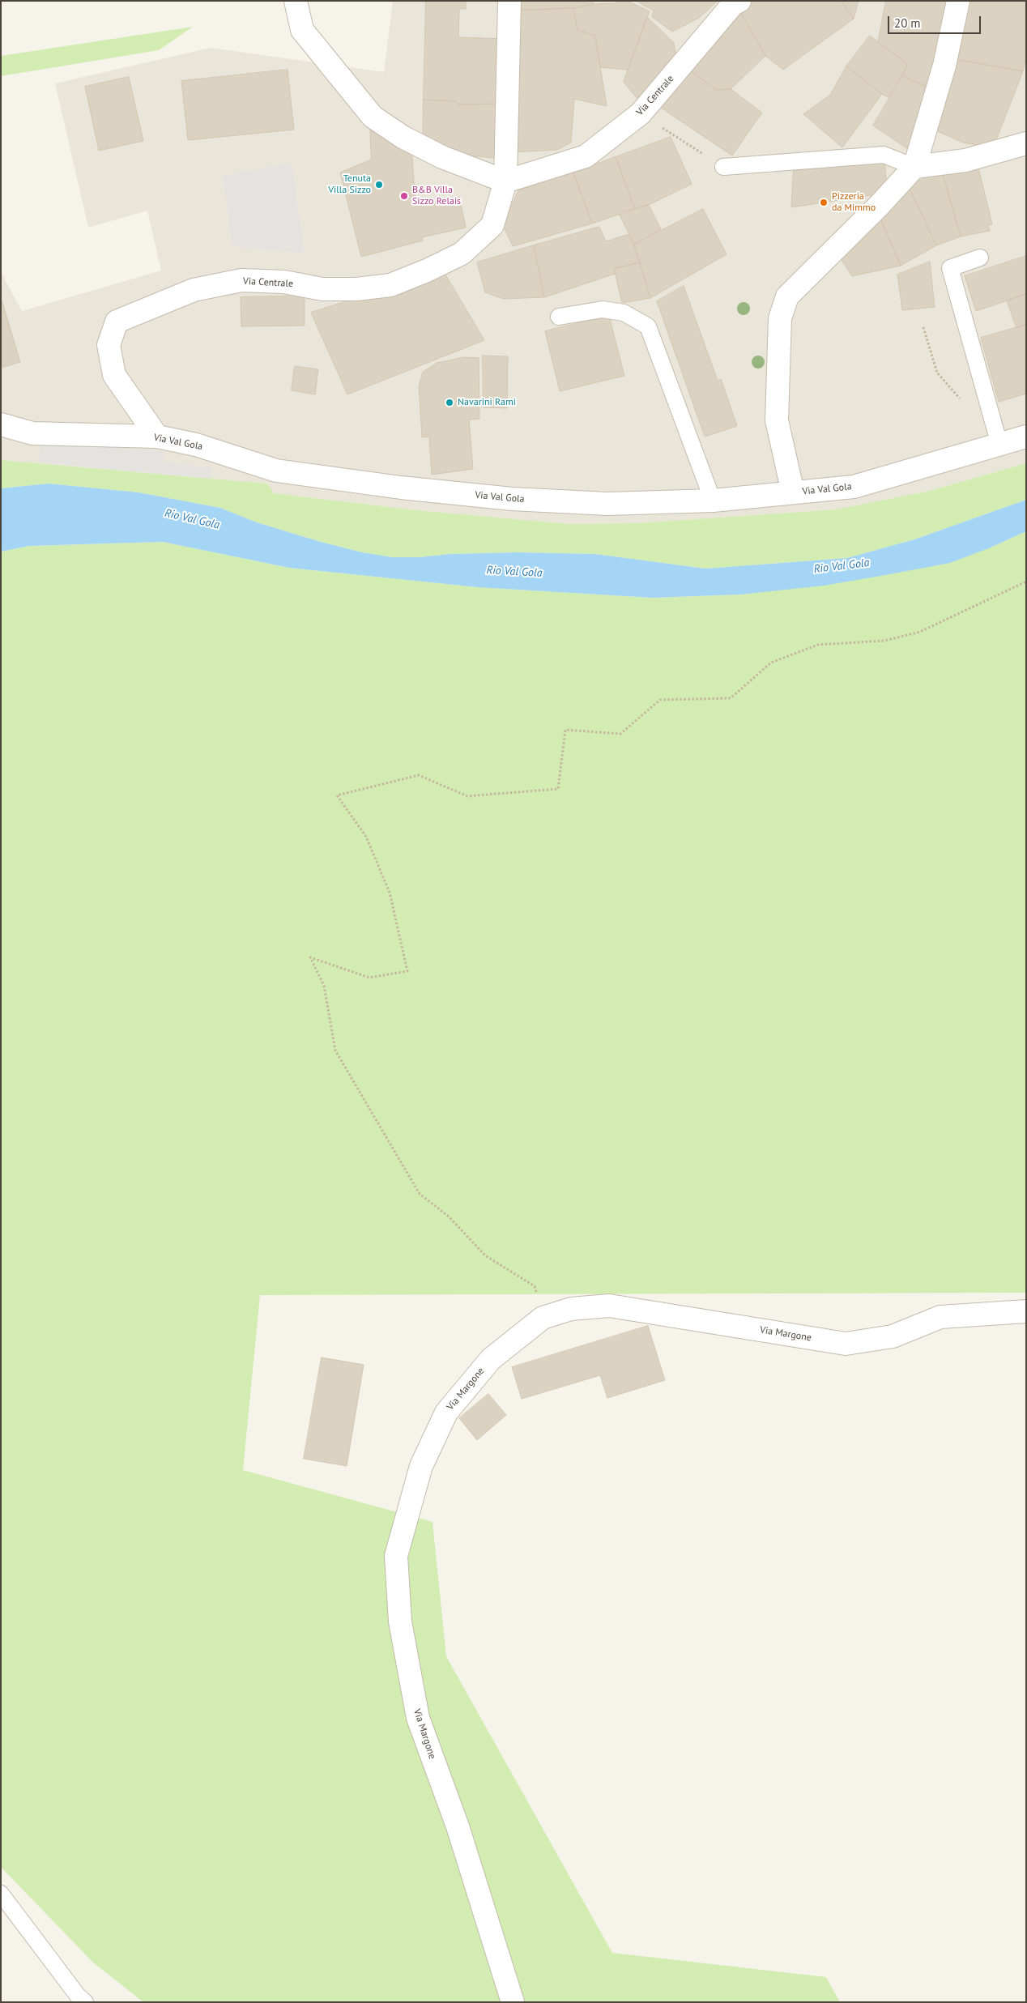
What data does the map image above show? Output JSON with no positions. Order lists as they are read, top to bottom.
{
  "streets": {
    "street": ["Via Centrale", "Via Val Gola", "Via Margone"]
  },
  "crossings": [
    ["Via Centrale", "Via Val Gola"]
  ],
  "water": ["Rio Val Gola"],
  "places": [
    "Tenuta Villa Sizzo",
    "B&B Villa Sizzo Relais",
    "Pizzeria da Mimmo",
    "Navarini Rami"
  ],
  "scale_bar": "20 m"
}
